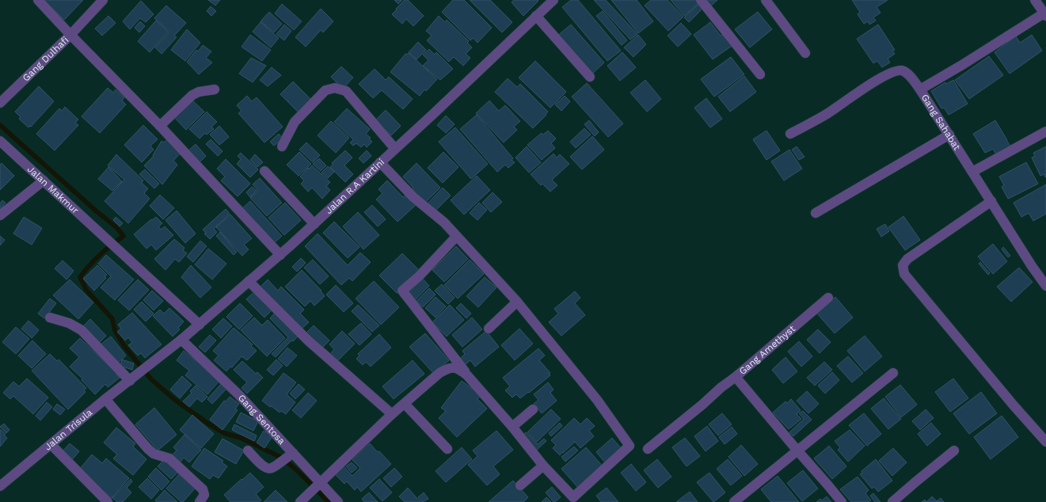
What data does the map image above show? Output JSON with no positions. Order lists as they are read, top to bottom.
{
  "streets": {
    "street": [
      "Gang Dulhafi",
      "Gang Sahabat",
      "Jalan R.A Kartini",
      "Jalan Makmur",
      "Gang Amethyst",
      "Gang Sentosa",
      "Jalan Trisula"
    ]
  },
  "crossings": [
    ["Jalan R.A Kartini", "Jalan Makmur"],
    ["Jalan R.A Kartini", "Gang Sentosa"],
    ["Jalan R.A Kartini", "Jalan Trisula"]
  ]
}
